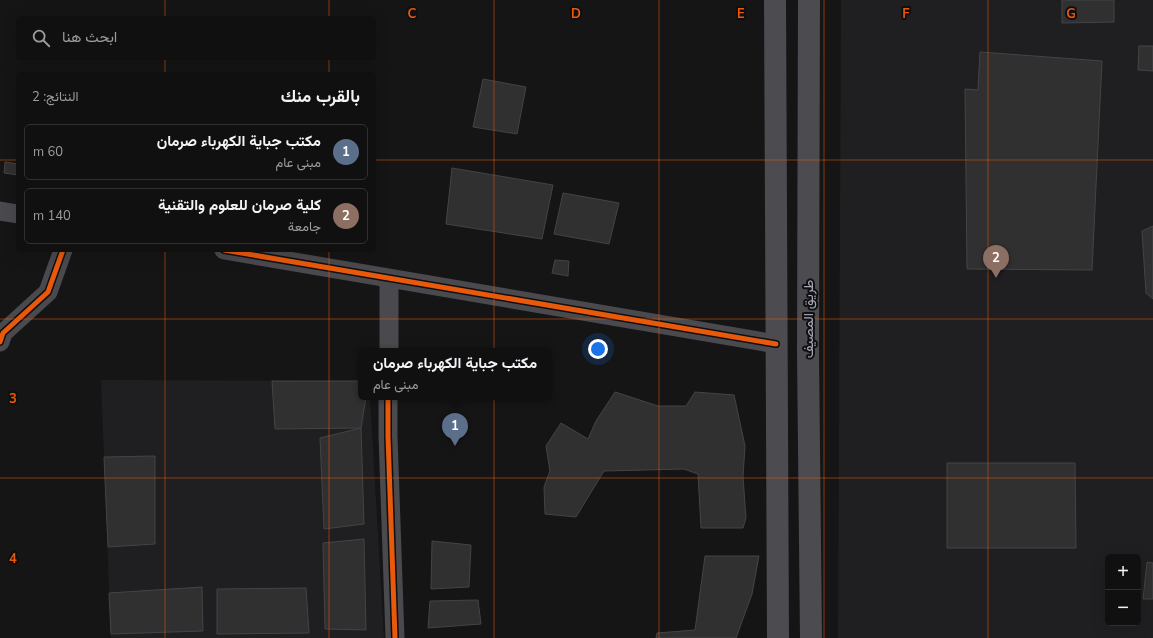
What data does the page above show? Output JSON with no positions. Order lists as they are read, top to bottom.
{
  "streets": {
    "main road": ["طريق المصيف"]
  },
  "page": {
    "search": "ابحث هنا",
    "heading": ["بالقرب منك", "النتائج: 2"],
    "list": [
      {
        "mark": "1",
        "name": "مكتب جباية الكهرباء صرمان",
        "note": "مبنى عام",
        "value": "60 m"
      },
      {
        "mark": "2",
        "name": "كلية صرمان للعلوم والتقنية",
        "note": "جامعة",
        "value": "140 m"
      }
    ],
    "pins": ["2", "1"],
    "popup": ["مكتب جباية الكهرباء صرمان", "مبنى عام"],
    "map_buttons": ["+", "−"]
  },
  "grid": {
    "columns": [
      "C",
      "D",
      "E",
      "F",
      "G"
    ],
    "rows": ["3", "4"]
  }
}
